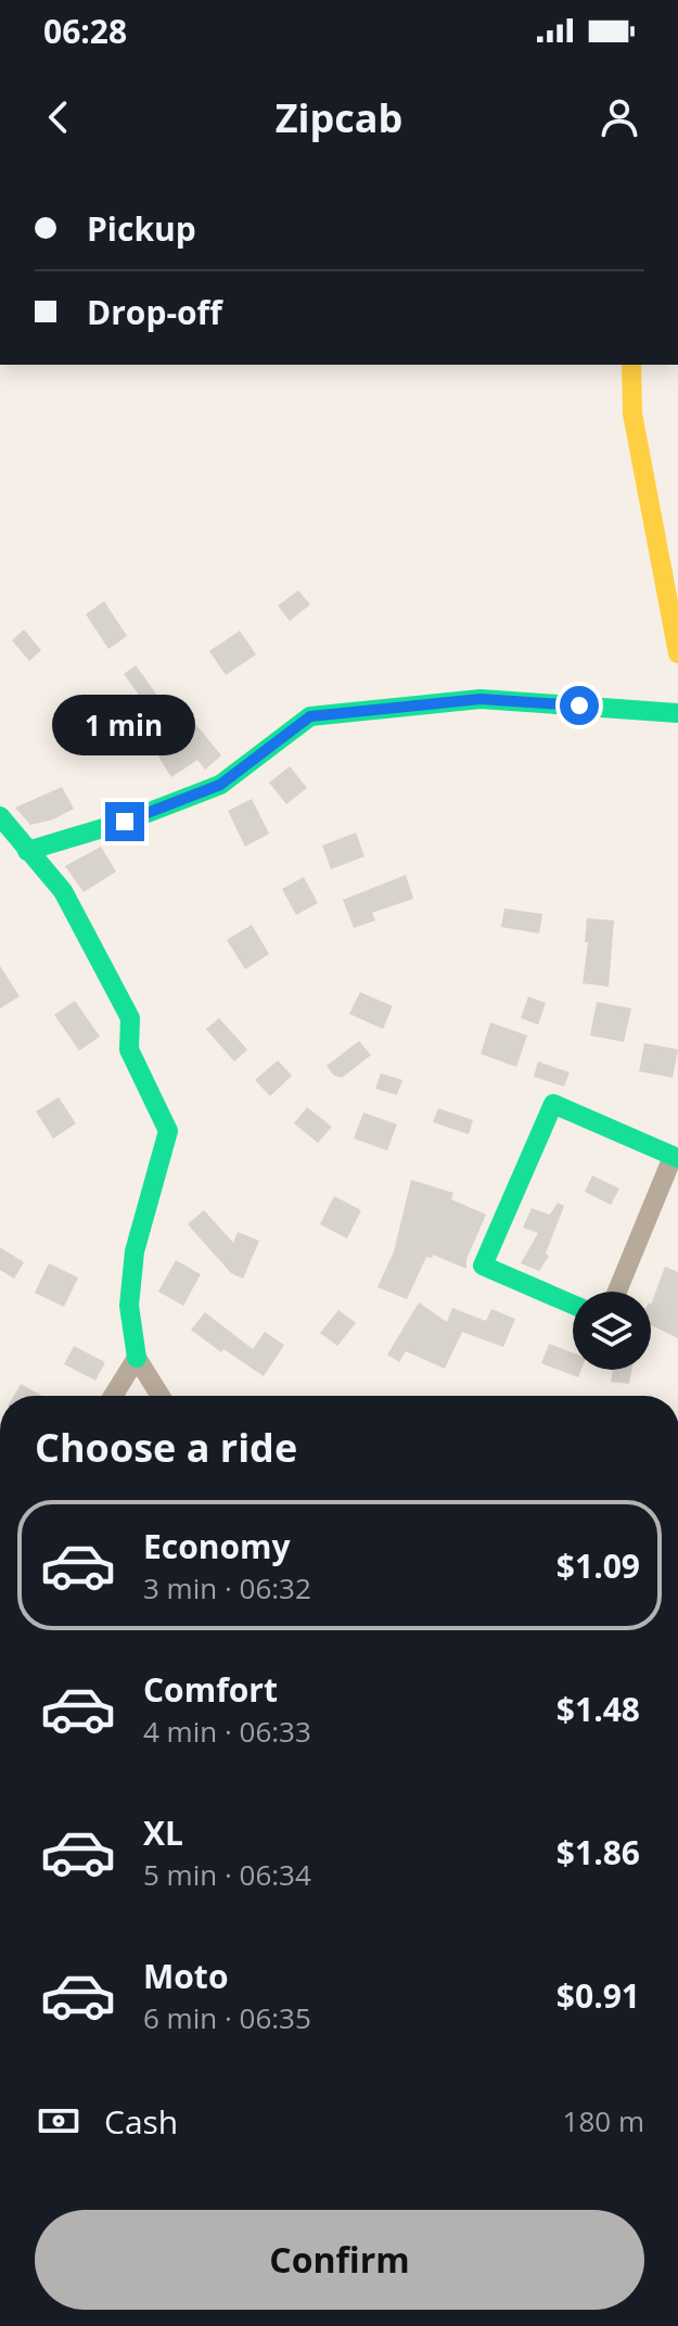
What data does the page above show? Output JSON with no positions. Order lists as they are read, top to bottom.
{
  "page": {
    "status": "06:28",
    "header": "Zipcab",
    "banner": ["Pickup", "Drop-off"],
    "bubble": "1 min",
    "heading": "Choose a ride",
    "list": [
      {
        "name": "Economy",
        "note": "3 min · 06:32",
        "value": "$1.09"
      },
      {
        "name": "Comfort",
        "note": "4 min · 06:33",
        "value": "$1.48"
      },
      {
        "name": "XL",
        "note": "5 min · 06:34",
        "value": "$1.86"
      },
      {
        "name": "Moto",
        "note": "6 min · 06:35",
        "value": "$0.91"
      }
    ],
    "pay": ["Cash", "180 m"],
    "buttons": "Confirm"
  }
}
